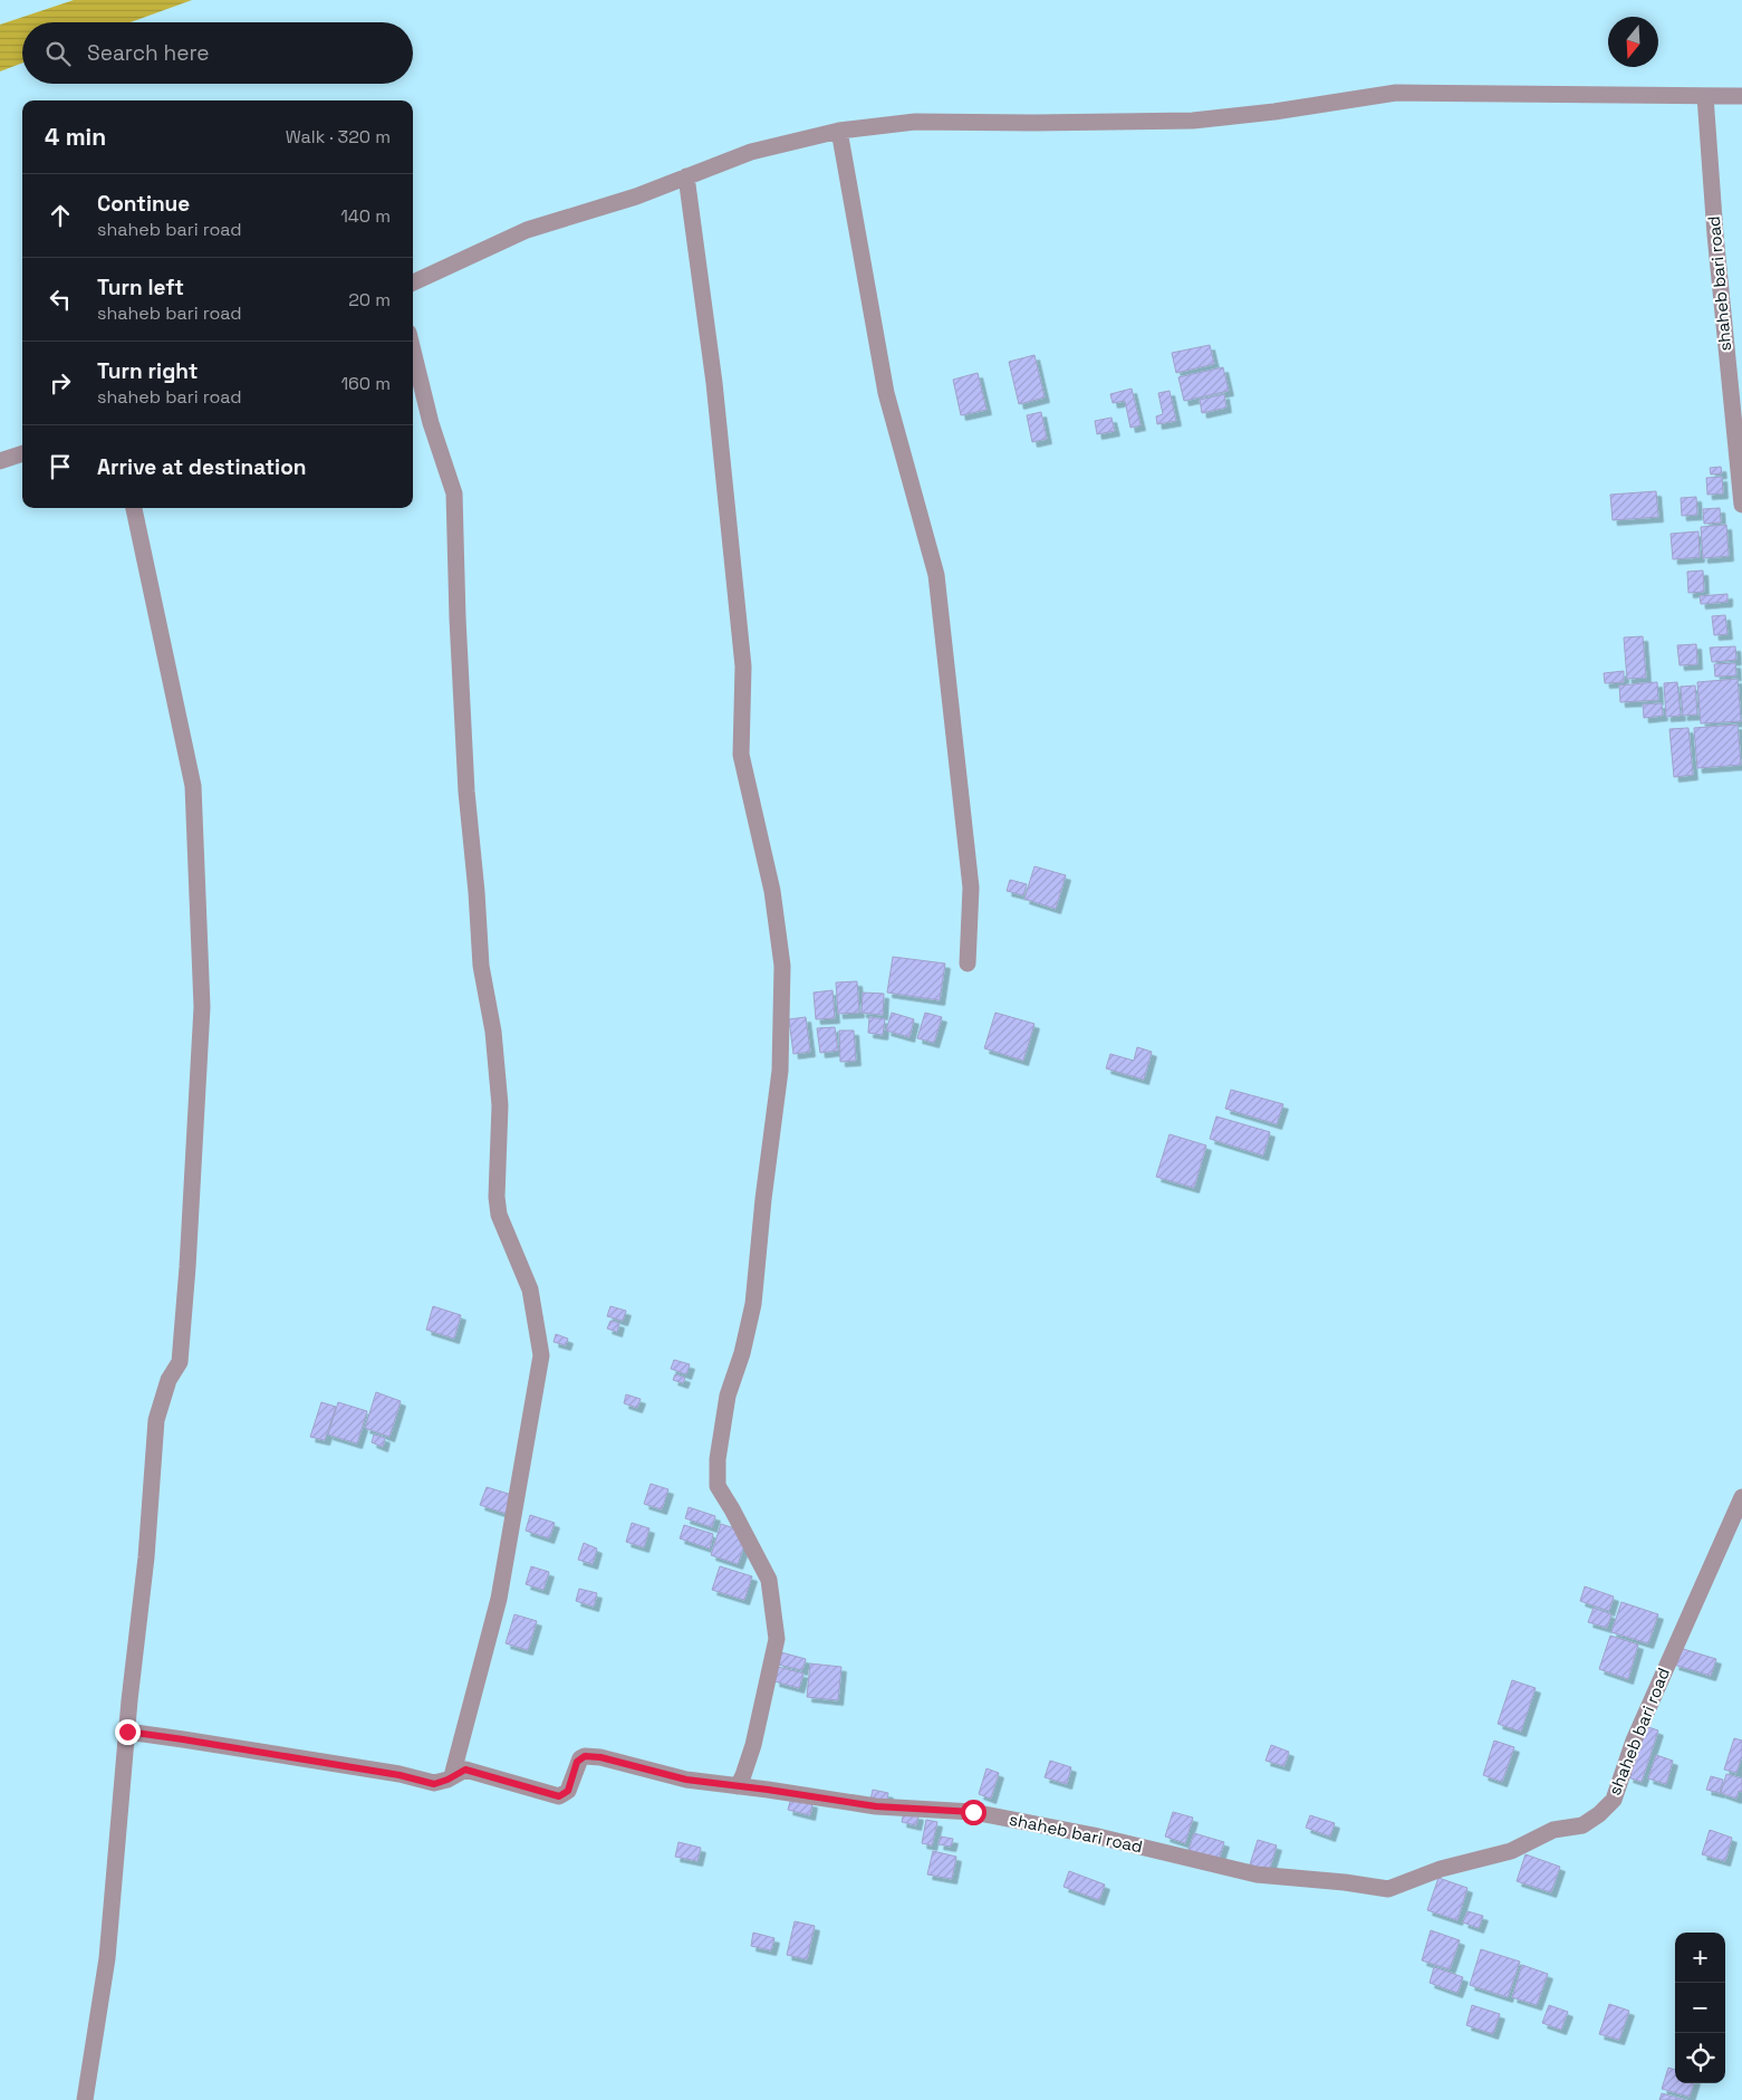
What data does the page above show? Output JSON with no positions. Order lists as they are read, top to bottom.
{
  "streets": {
    "street": ["shaheb bari road"]
  },
  "north": "bottom",
  "page": {
    "search": "Search here",
    "heading": ["4 min", "Walk · 320 m"],
    "list": [
      ["Continue", "shaheb bari road", "140 m"],
      ["Turn left", "shaheb bari road", "20 m"],
      ["Turn right", "shaheb bari road", "160 m"],
      "Arrive at destination"
    ],
    "map_buttons": ["+", "−"]
  }
}
